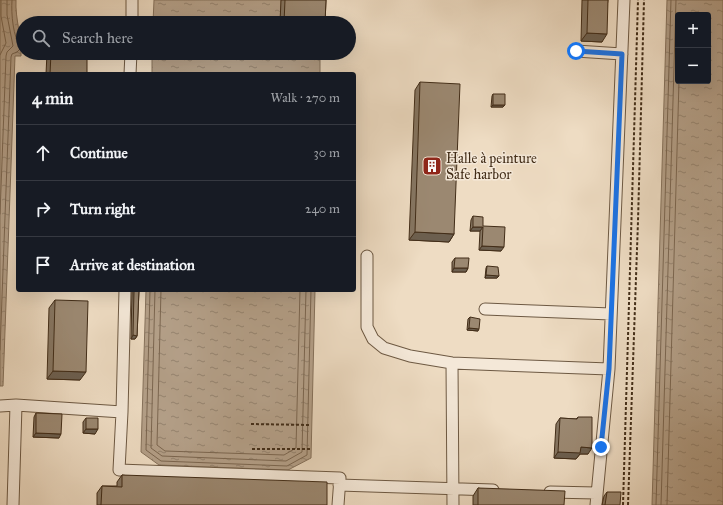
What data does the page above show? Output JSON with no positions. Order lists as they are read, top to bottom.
{
  "places": {
    "building": ["Halle à peinture Safe harbor"]
  },
  "page": {
    "map_buttons": ["+", "−"],
    "search": "Search here",
    "heading": ["4 min", "Walk · 270 m"],
    "list": [
      ["Continue", "30 m"],
      ["Turn right", "240 m"],
      "Arrive at destination"
    ]
  }
}
